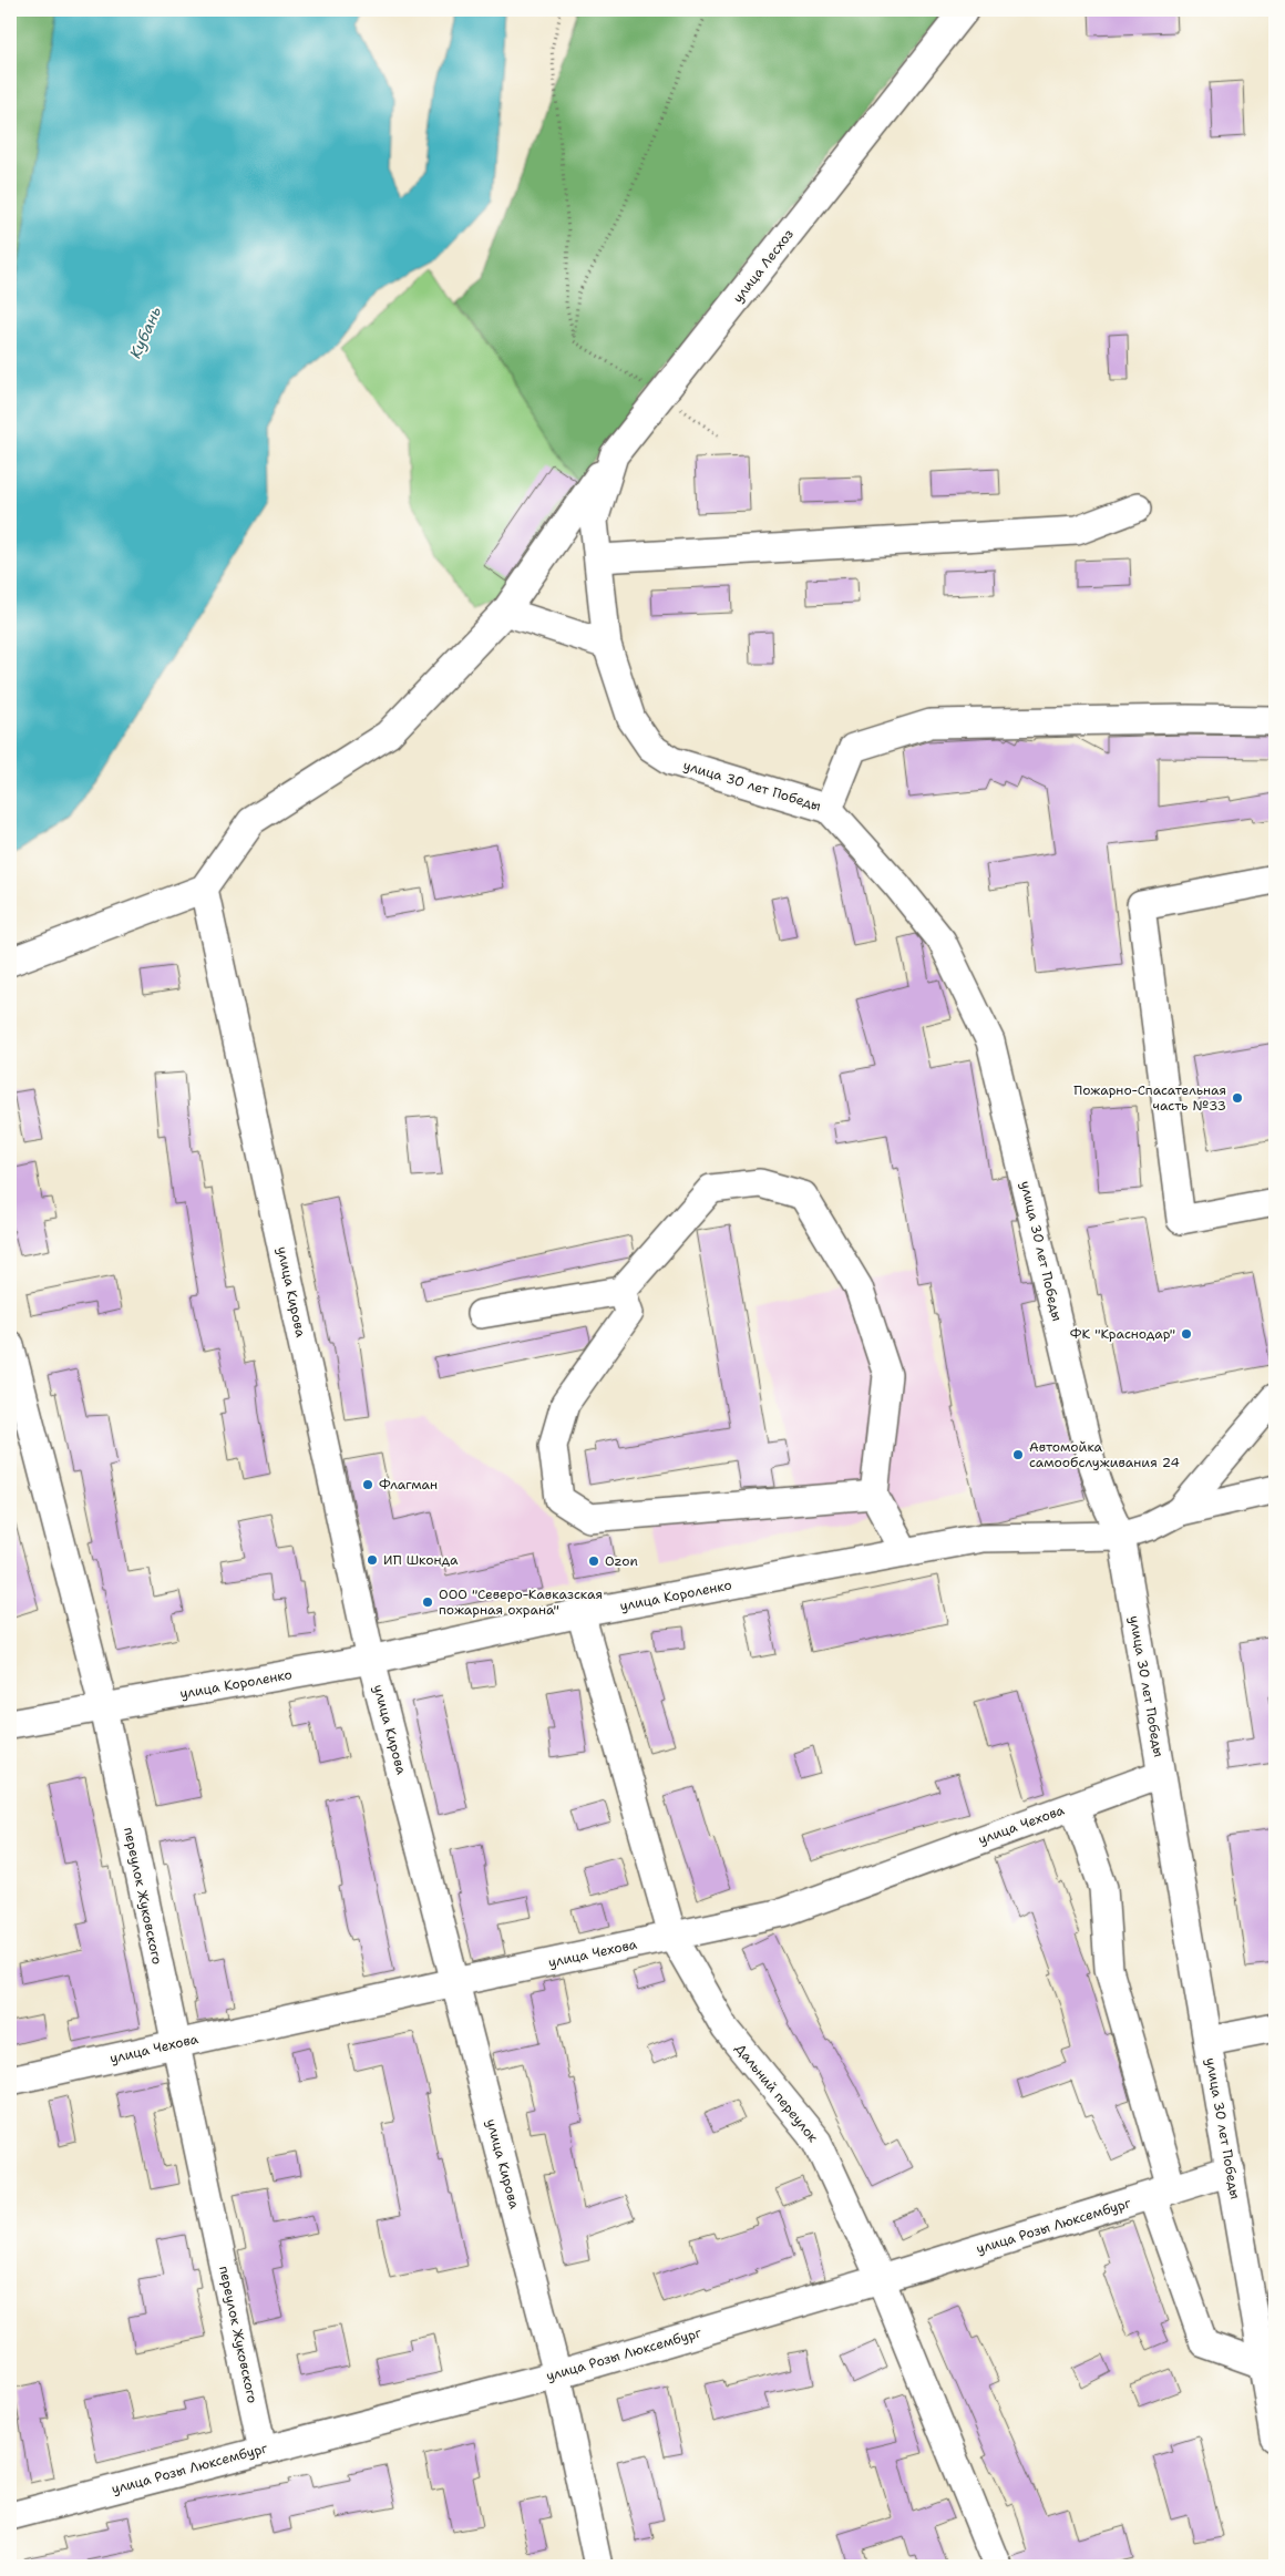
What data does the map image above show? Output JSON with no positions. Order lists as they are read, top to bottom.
{
  "streets": {
    "street": [
      "улица Лесхоз",
      "улица 30 лет Победы",
      "улица Кирова",
      "улица Короленко",
      "улица Чехова",
      "переулок Жуковского",
      "Дальний переулок",
      "улица Розы Люксембург"
    ]
  },
  "crossings": [
    ["улица Лесхоз", "улица 30 лет Победы"],
    ["улица 30 лет Победы", "улица Короленко"],
    ["улица 30 лет Победы", "улица Чехова"],
    ["улица 30 лет Победы", "улица Розы Люксембург"],
    ["улица Кирова", "улица Короленко"],
    ["улица Кирова", "улица Чехова"],
    ["улица Кирова", "улица Розы Люксембург"],
    ["улица Короленко", "переулок Жуковского"],
    ["улица Короленко", "Дальний переулок"],
    ["улица Чехова", "переулок Жуковского"],
    ["улица Чехова", "Дальний переулок"],
    ["переулок Жуковского", "улица Розы Люксембург"],
    ["Дальний переулок", "улица Розы Люксембург"]
  ],
  "water": ["Кубань"],
  "places": [
    "Пожарно-Спасательная часть №33",
    "ФК \"Краснодар\"",
    "Автомойка самообслуживания 24",
    "Флагман",
    "ИП Шконда",
    "Ozon",
    "ООО \"Северо-Кавказская пожарная охрана\""
  ]
}
